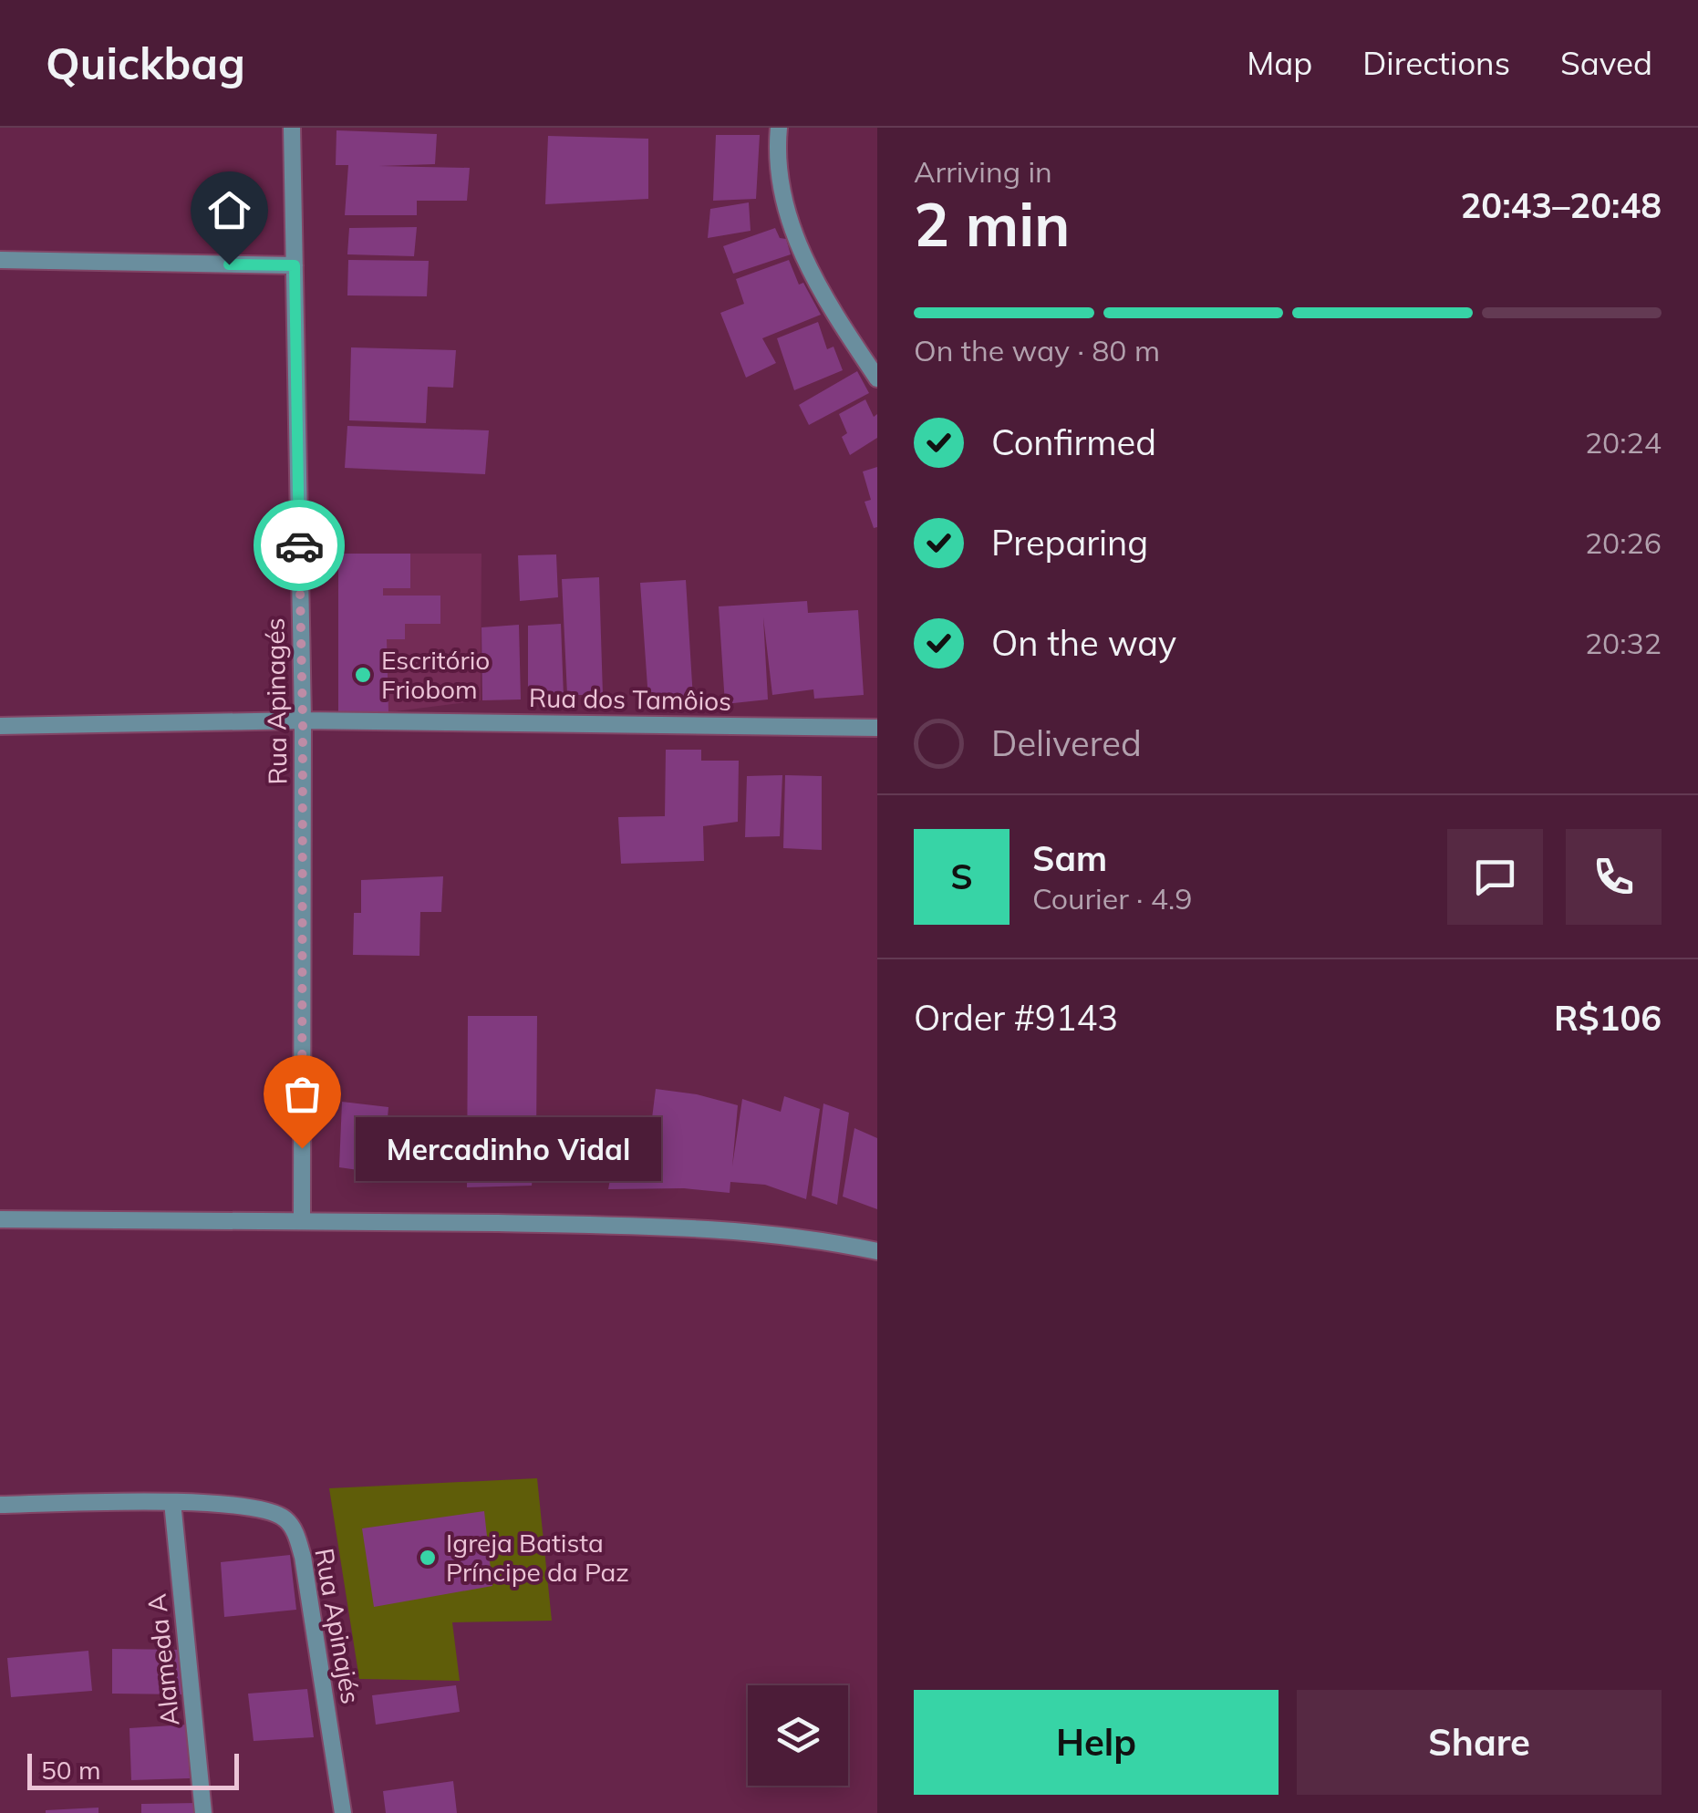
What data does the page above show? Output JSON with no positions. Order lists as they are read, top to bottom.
{
  "streets": {
    "street": [
      "Rua dos Tamôios",
      "Rua Apinagés",
      "Rua Apinajés",
      "Alameda A"
    ]
  },
  "crossings": [
    ["Rua dos Tamôios", "Rua Apinagés"],
    ["Rua Apinajés", "Alameda A"]
  ],
  "places": ["Escritório Friobom", "Mercadinho Vidal", "Igreja Batista Príncipe da Paz"],
  "scale_bar": "50 m",
  "page": {
    "header": "Quickbag",
    "nav": ["Map", "Directions", "Saved"],
    "heading": ["2 min", "Arriving in", "20:43–20:48"],
    "panel": [
      "Sam",
      "Courier · 4.9",
      "Order #9143",
      "R$106"
    ],
    "bar": "On the way · 80 m",
    "list": [
      ["Confirmed", "20:24"],
      ["Preparing", "20:26"],
      ["On the way", "20:32"],
      "Delivered"
    ],
    "round": "S",
    "bubble": "Mercadinho Vidal",
    "buttons": ["Help", "Share"],
    "scale": "50 m"
  }
}
